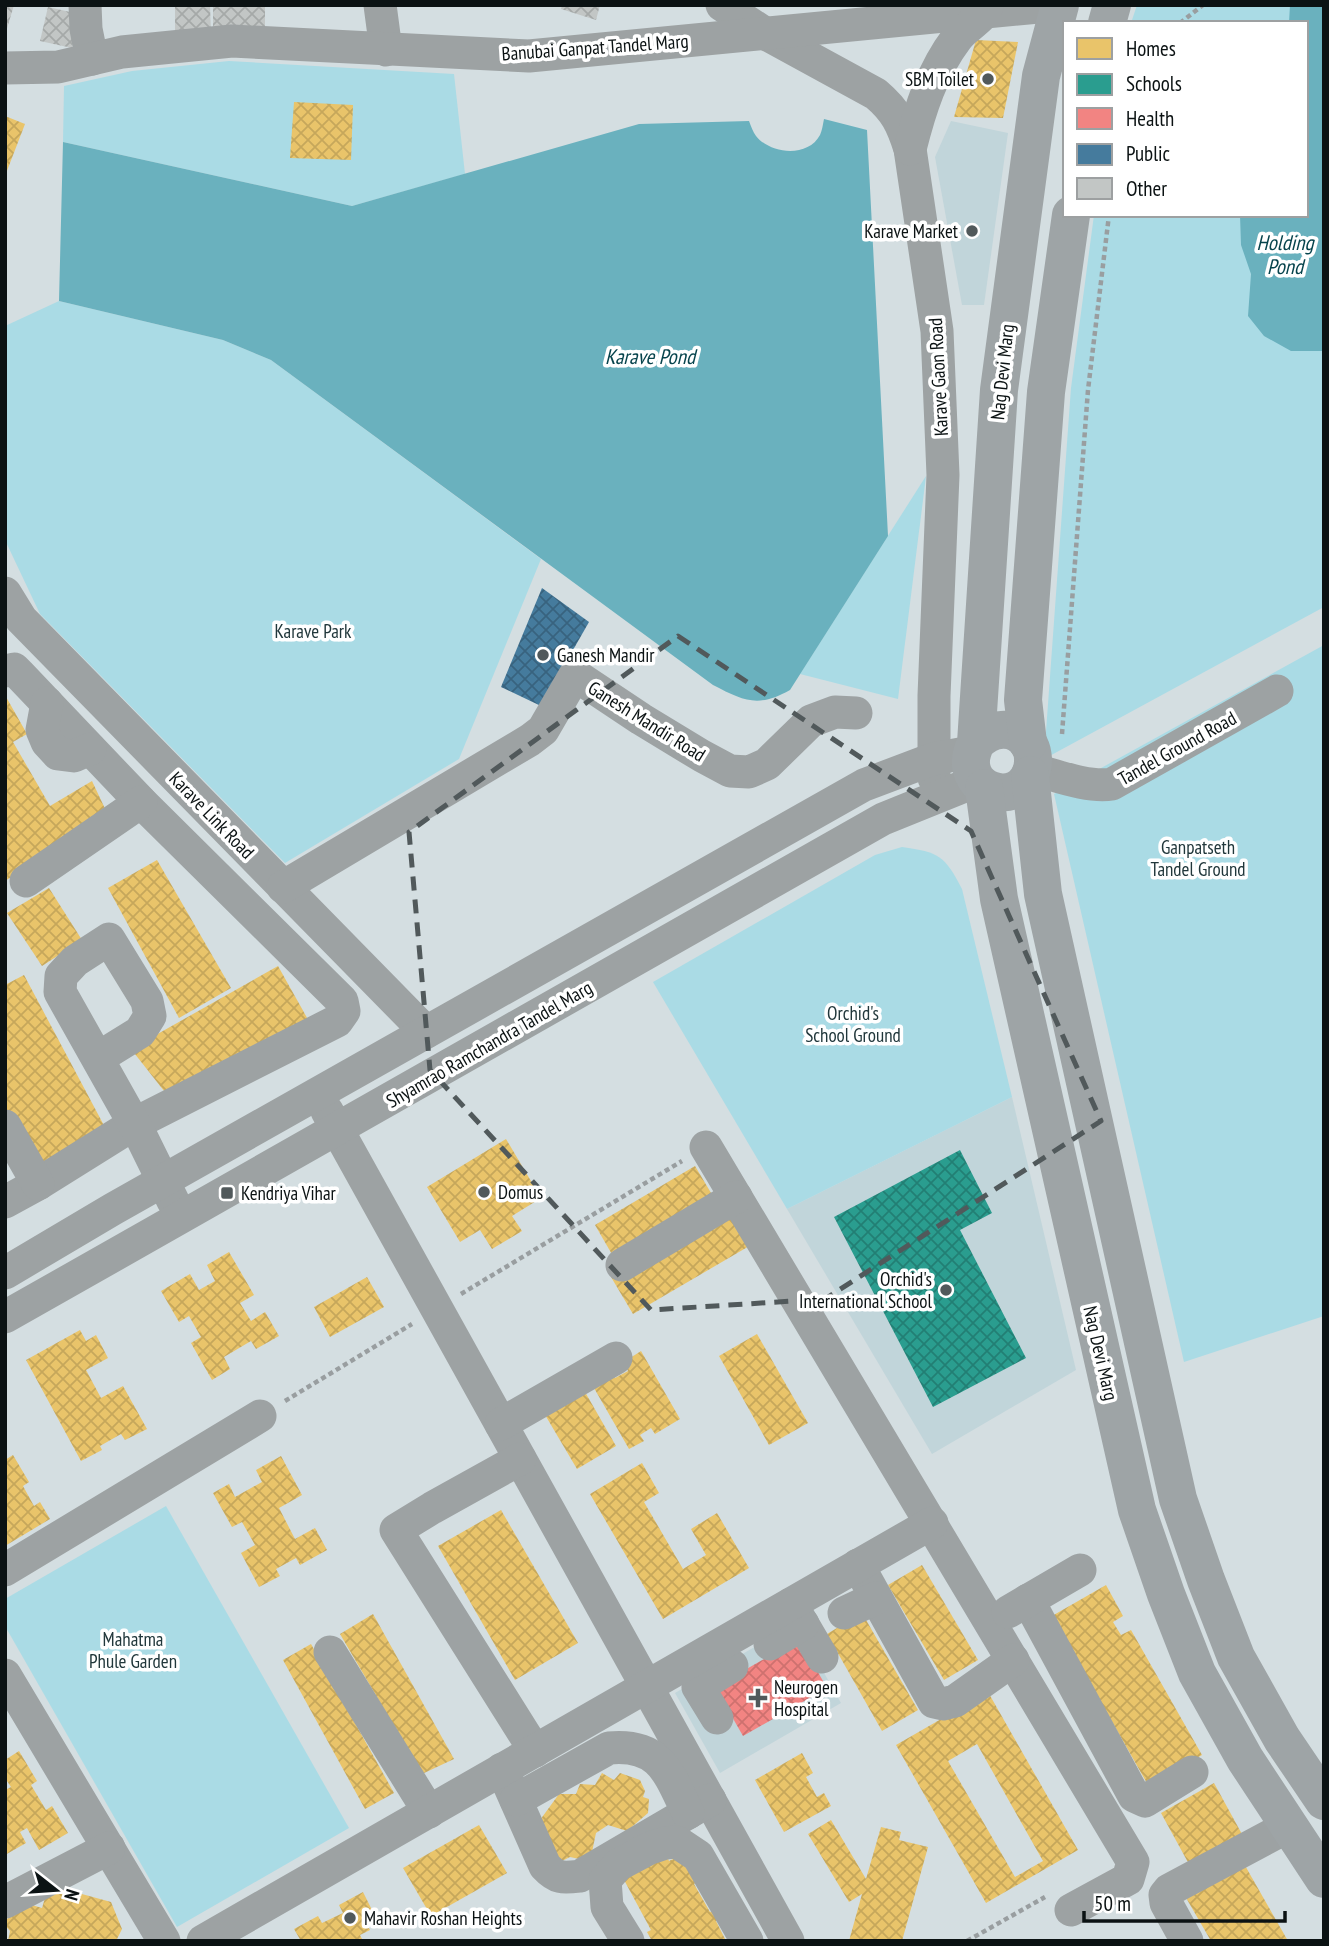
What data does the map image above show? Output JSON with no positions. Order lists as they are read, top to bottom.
{
  "streets": {
    "main road": ["Nag Devi Marg"],
    "street": [
      "Banubai Ganpat Tandel Marg",
      "Karave Gaon Road",
      "Ganesh Mandir Road",
      "Tandel Ground Road",
      "Karave Link Road",
      "Shyamrao Ramchandra Tandel Marg"
    ]
  },
  "crossings": [
    ["Banubai Ganpat Tandel Marg", "Nag Devi Marg"],
    ["Banubai Ganpat Tandel Marg", "Karave Gaon Road"],
    ["Nag Devi Marg", "Tandel Ground Road"],
    ["Nag Devi Marg", "Shyamrao Ramchandra Tandel Marg"],
    ["Karave Gaon Road", "Shyamrao Ramchandra Tandel Marg"],
    ["Ganesh Mandir Road", "Karave Link Road"],
    ["Tandel Ground Road", "Shyamrao Ramchandra Tandel Marg"],
    ["Karave Link Road", "Shyamrao Ramchandra Tandel Marg"]
  ],
  "water": ["Holding Pond", "Karave Pond"],
  "parks": [
    "Karave Park",
    "Ganpatseth Tandel Ground",
    "Orchid's School Ground",
    "Mahatma Phule Garden"
  ],
  "places": {
    "other": [
      "SBM Toilet",
      "Karave Market",
      "Ganesh Mandir",
      "Domus",
      "Orchid's International School",
      "Mahavir Roshan Heights"
    ],
    "transit": ["Kendriya Vihar"],
    "health": ["Neurogen Hospital"]
  },
  "legend": [
    "Homes",
    "Schools",
    "Health",
    "Public",
    "Other"
  ],
  "scale_bar": "50 m",
  "north": "right"
}
